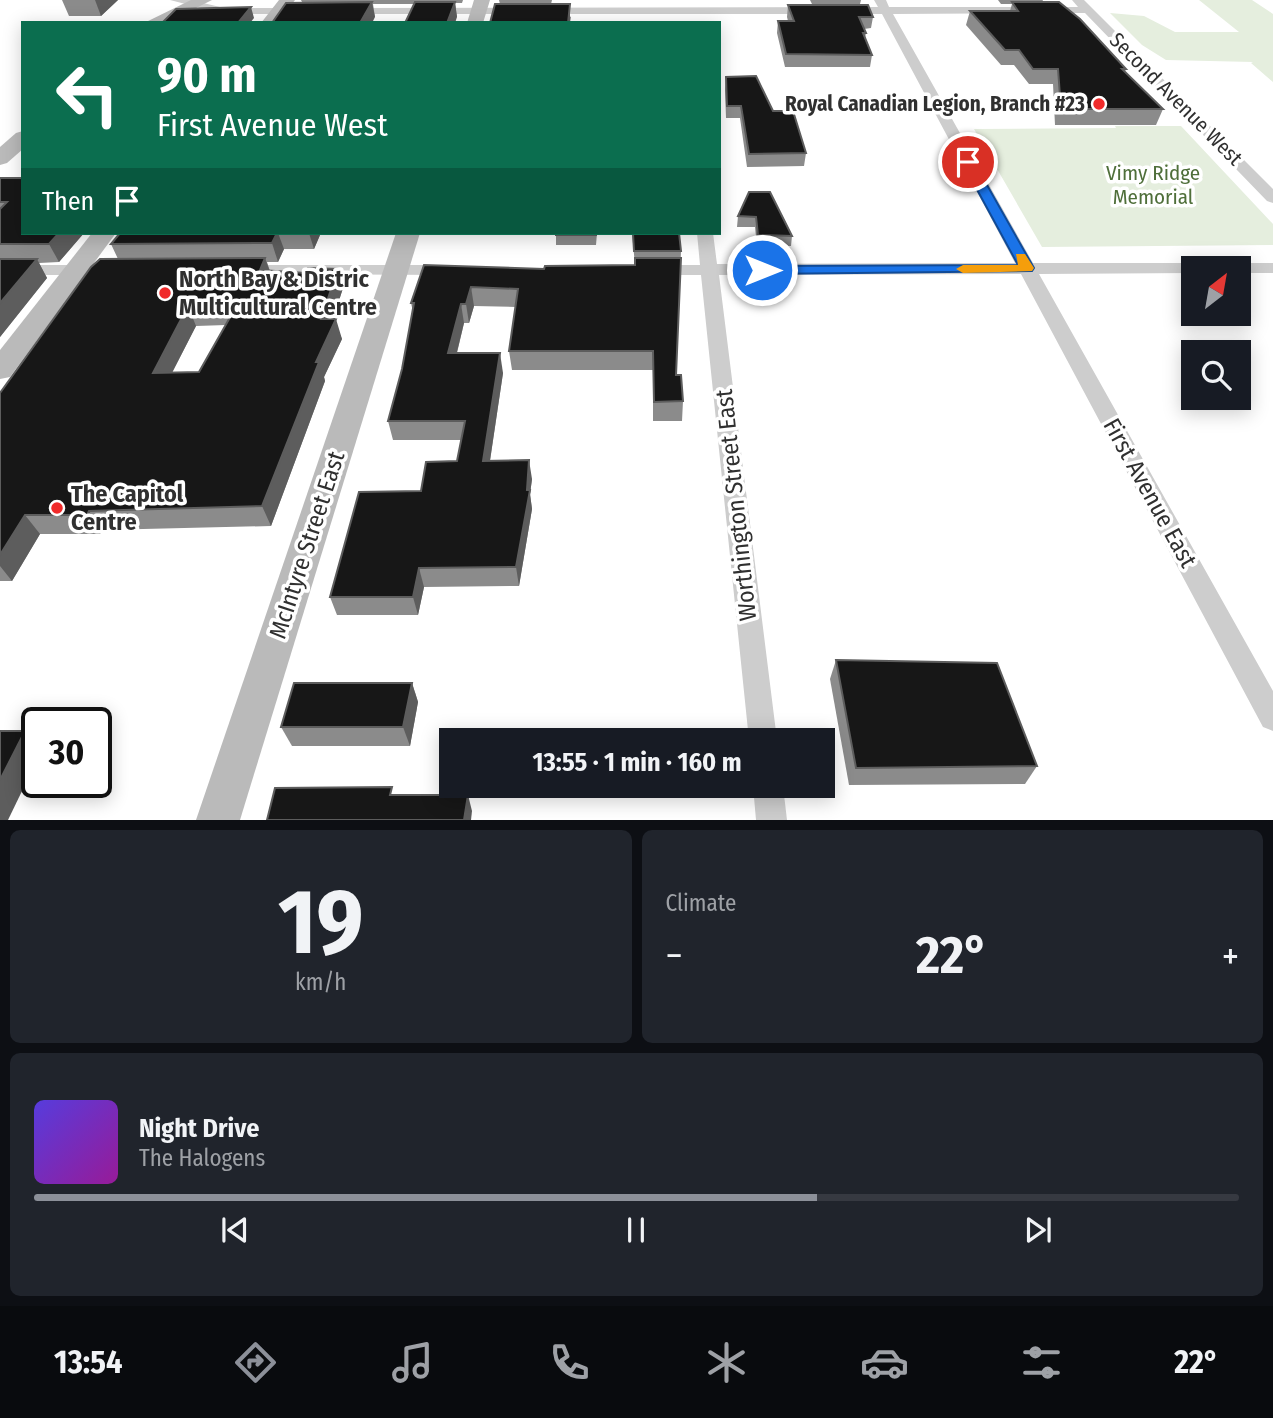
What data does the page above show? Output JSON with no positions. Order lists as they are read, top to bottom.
{
  "streets": {
    "main road": ["McIntyre Street East"],
    "street": ["Second Avenue West", "First Avenue East", "Worthington Street East"]
  },
  "parks": ["Vimy Ridge Memorial"],
  "places": ["Royal Canadian Legion, Branch #23", "North Bay & Distric Multicultural Centre", "The Capitol Centre"],
  "north": "top right",
  "page": {
    "turn": ["90 m", "First Avenue West"],
    "then": "Then",
    "limit": "30",
    "trip": "13:55 · 1 min · 160 m",
    "tile": [
      ["19", "km/h"],
      "Climate"
    ],
    "heat": ["−", "22°", "+"],
    "song": ["Night Drive", "The Halogens"],
    "tabs": ["13:54", "22°"]
  }
}
